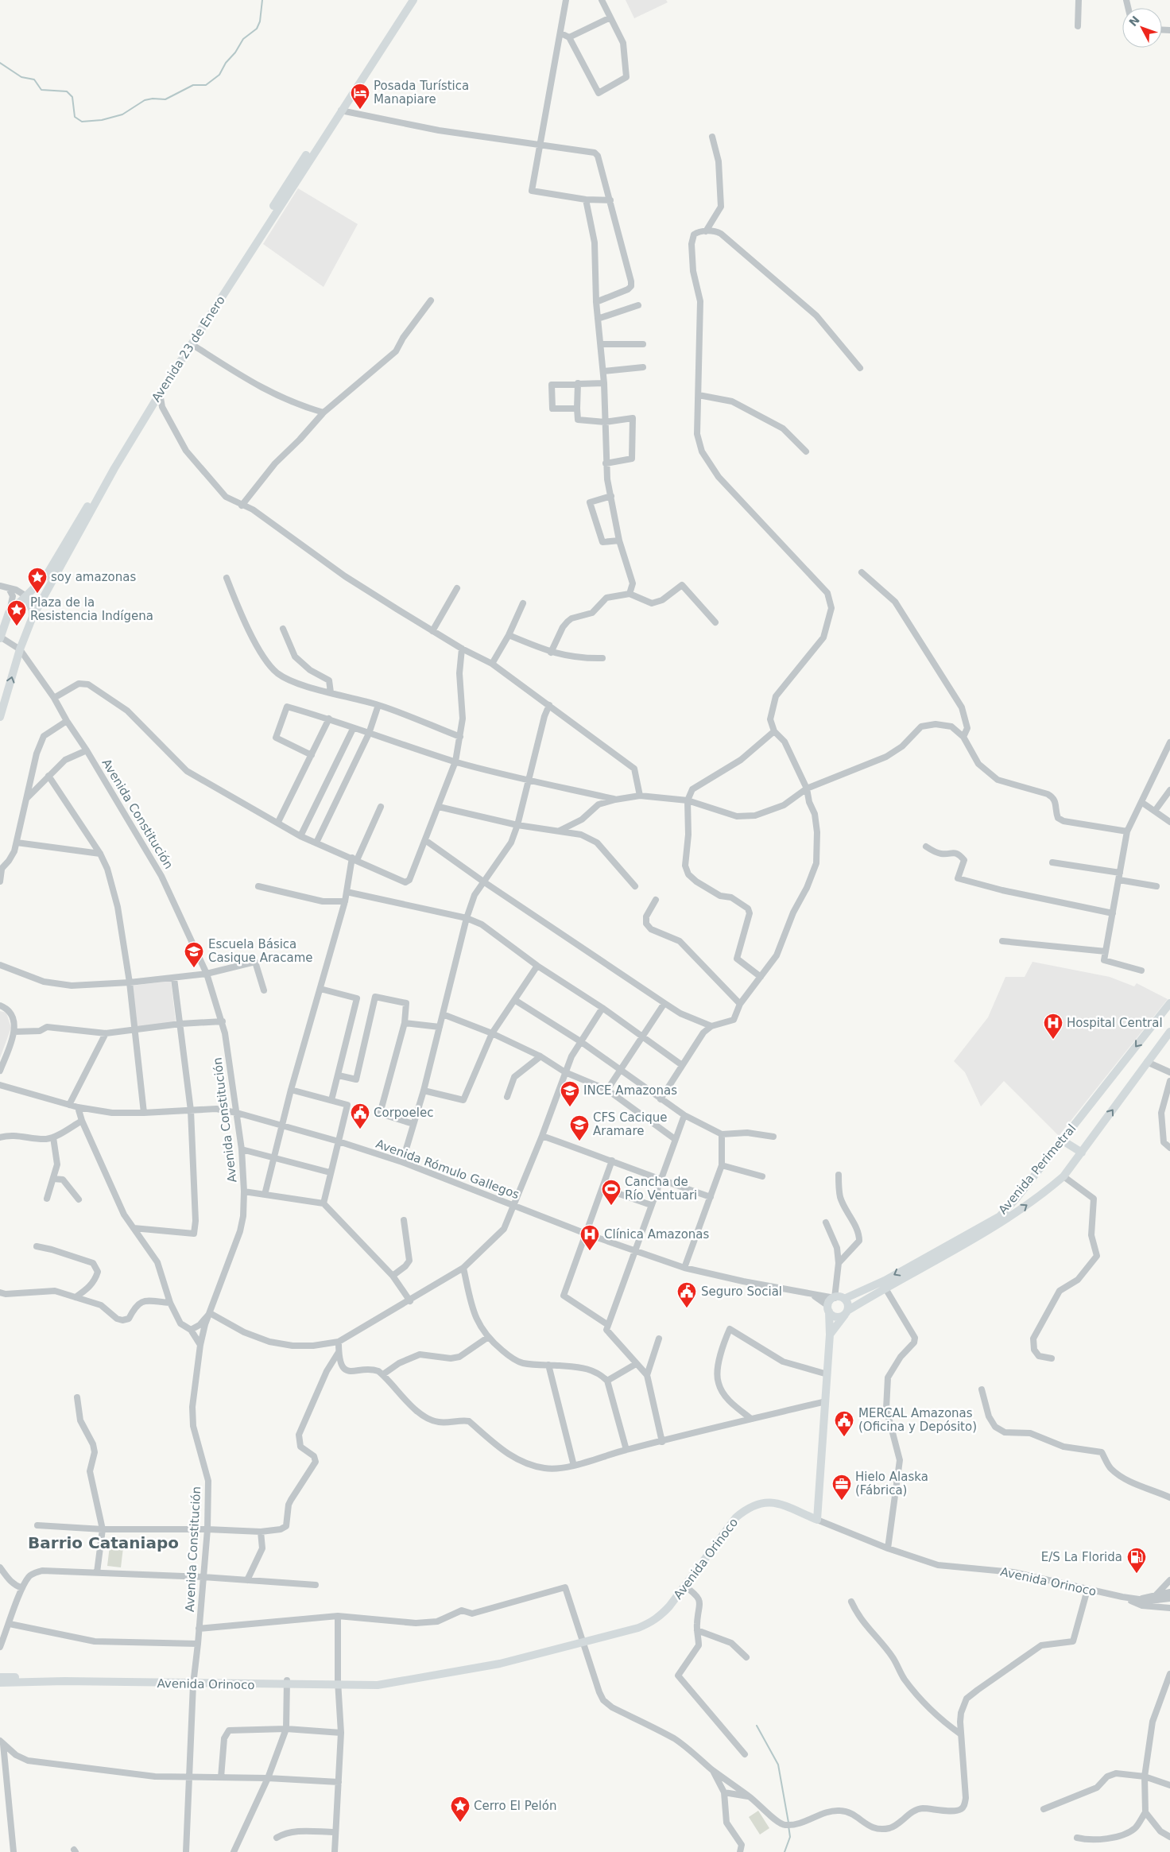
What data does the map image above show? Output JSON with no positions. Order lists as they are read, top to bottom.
{
  "streets": {
    "main road": ["Avenida 23 de Enero", "Avenida Perimetral", "Avenida Orinoco"],
    "street": ["Avenida Constitución", "Avenida Rómulo Gallegos"]
  },
  "crossings": [
    ["Avenida 23 de Enero", "Avenida Constitución"],
    ["Avenida Constitución", "Avenida Rómulo Gallegos"],
    ["Avenida Constitución", "Avenida Orinoco"],
    ["Avenida Rómulo Gallegos", "Avenida Perimetral"]
  ],
  "districts": ["Barrio Cataniapo"],
  "places": {
    "hotel": ["Posada Turística Manapiare"],
    "place": ["soy amazonas", "Plaza de la Resistencia Indígena", "Cerro El Pelón"],
    "school or university": ["Escuela Básica Casique Aracame", "INCE Amazonas", "CFS Cacique Aramare"],
    "hospital": ["Hospital Central", "Clínica Amazonas"],
    "public building": ["Corpoelec", "Seguro Social", "MERCAL Amazonas (Oficina y Depósito)"],
    "sports": ["Cancha de Río Ventuari"],
    "office": ["Hielo Alaska (Fábrica)"],
    "fuel station": ["E/S La Florida"]
  },
  "north": "top left"
}
